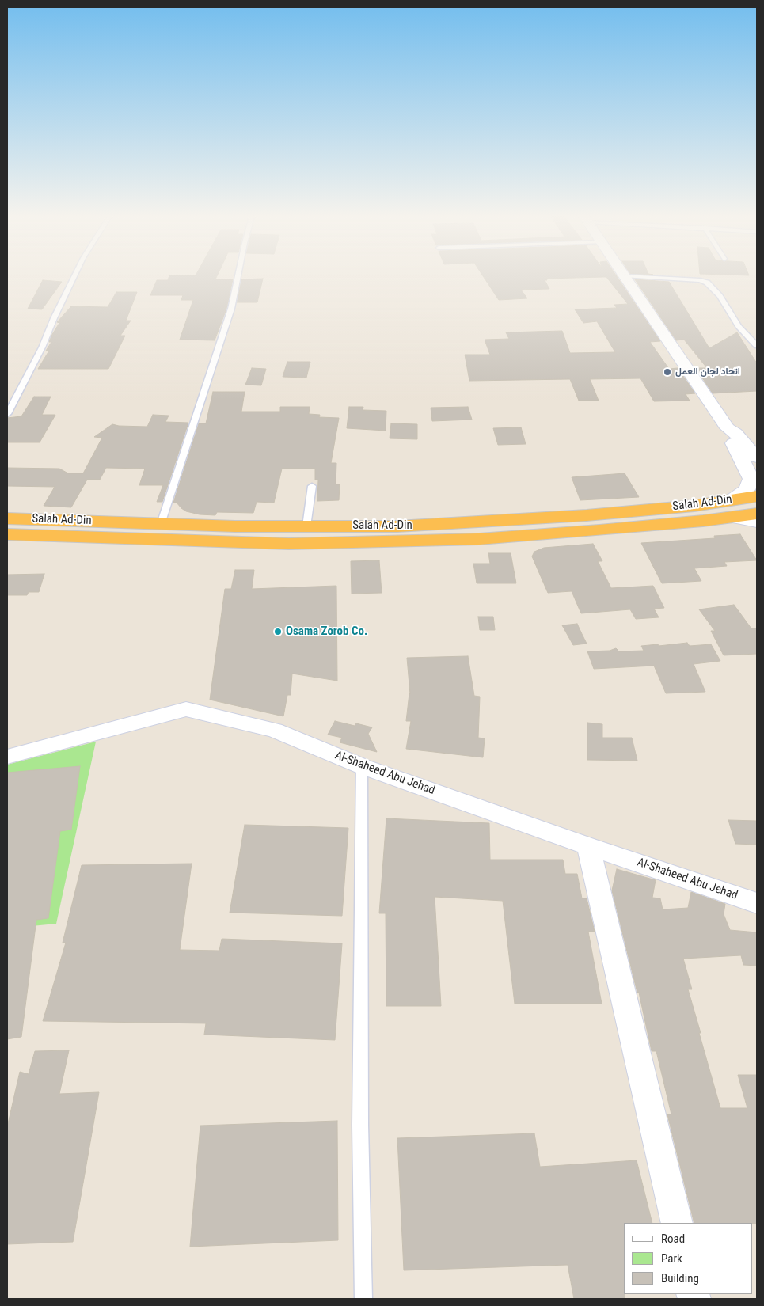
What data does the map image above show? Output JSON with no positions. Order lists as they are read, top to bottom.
{
  "streets": {
    "highway": ["Salah Ad-Din"],
    "street": ["Al-Shaheed Abu Jehad"]
  },
  "places": ["اتحاد لجان العمل", "Osama Zorob Co."],
  "legend": ["Road", "Park", "Building"]
}
